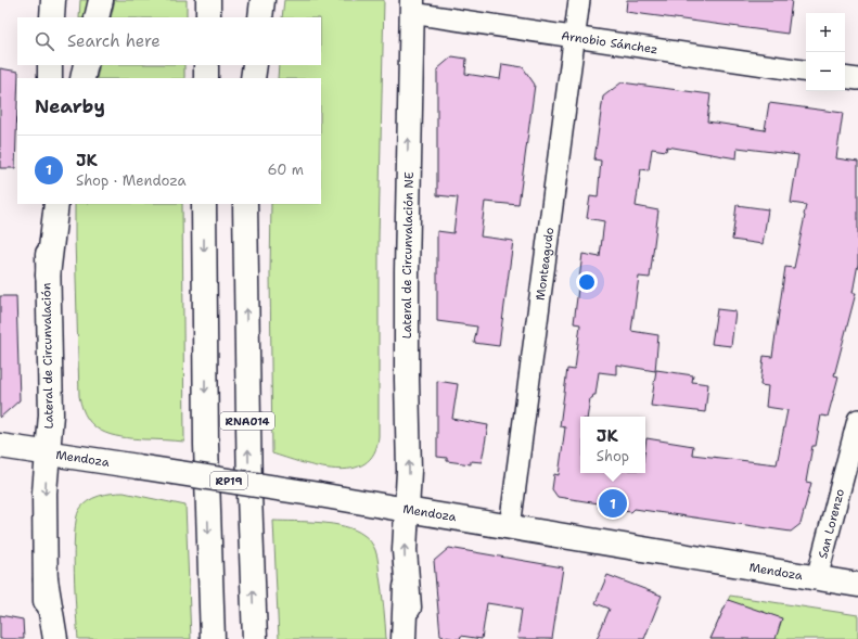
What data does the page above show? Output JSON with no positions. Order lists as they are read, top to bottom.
{
  "streets": {
    "main road": [
      "Lateral de Circunvalación NE",
      "Lateral de Circunvalación",
      "RNA014",
      "Mendoza",
      "RP19"
    ],
    "street": ["Arnobio Sánchez", "Monteagudo", "San Lorenzo"]
  },
  "crossings": [
    ["Arnobio Sánchez", "Lateral de Circunvalación NE"],
    ["Arnobio Sánchez", "Monteagudo"],
    ["Lateral de Circunvalación NE", "Mendoza"],
    ["Monteagudo", "Mendoza"],
    ["Lateral de Circunvalación", "Mendoza"],
    ["Mendoza", "San Lorenzo"]
  ],
  "page": {
    "map_buttons": ["+", "−"],
    "search": "Search here",
    "heading": "Nearby",
    "list": [
      {
        "mark": "1",
        "name": "JK",
        "note": "Shop · Mendoza",
        "value": "60 m"
      }
    ],
    "popup": ["JK", "Shop"],
    "pins": "1"
  }
}
